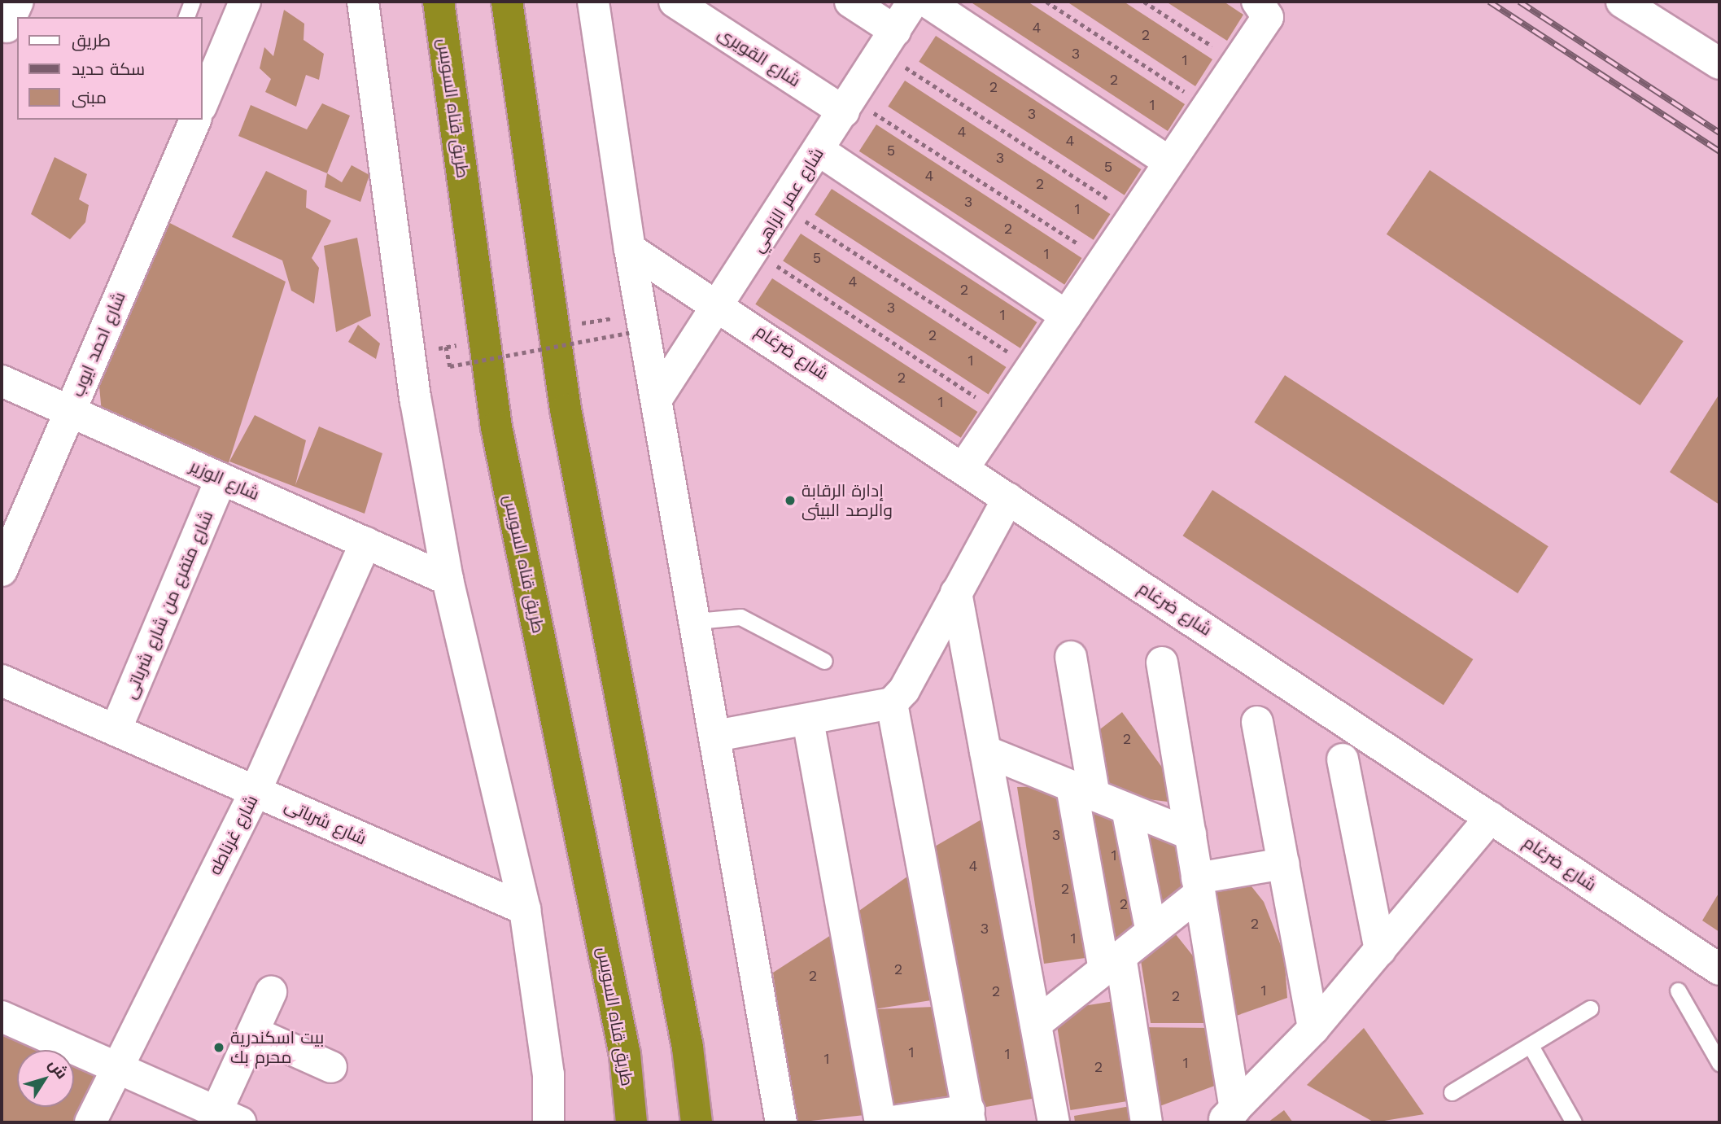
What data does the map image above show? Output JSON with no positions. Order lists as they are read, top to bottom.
{
  "streets": {
    "highway": ["طريق قناه السويس"],
    "street": [
      "شارع القويرى",
      "شارع عمر الزاهي",
      "شارع احمد ايوب",
      "شارع ضرغام",
      "شارع الوزير",
      "شارع متفرع من شارع شرباتى",
      "شارع شرباتى",
      "شارع غرناطه"
    ]
  },
  "crossings": [
    ["شارع القويرى", "شارع عمر الزاهي"],
    ["شارع عمر الزاهي", "شارع ضرغام"],
    ["شارع احمد ايوب", "شارع الوزير"],
    ["شارع الوزير", "شارع متفرع من شارع شرباتى"],
    ["شارع الوزير", "شارع غرناطه"],
    ["شارع متفرع من شارع شرباتى", "شارع شرباتى"],
    ["شارع شرباتى", "شارع غرناطه"]
  ],
  "places": ["إدارة الرقابة والرصد البيئى", "بيت اسكندرية محرم بك"],
  "house_numbers": [
    "4",
    "2",
    "3",
    "1",
    "2",
    "2",
    "1",
    "3",
    "4",
    "4",
    "5",
    "3",
    "5",
    "4",
    "2",
    "3",
    "1",
    "2",
    "1",
    "5",
    "4",
    "2",
    "3",
    "1",
    "2",
    "1",
    "2",
    "1",
    "2",
    "3",
    "1",
    "4",
    "2",
    "2",
    "2",
    "3",
    "1",
    "2",
    "2",
    "1",
    "2",
    "2",
    "1",
    "1",
    "1",
    "1",
    "2"
  ],
  "legend": ["طريق", "سكة حديد", "مبنى"],
  "north": "top right"
}
